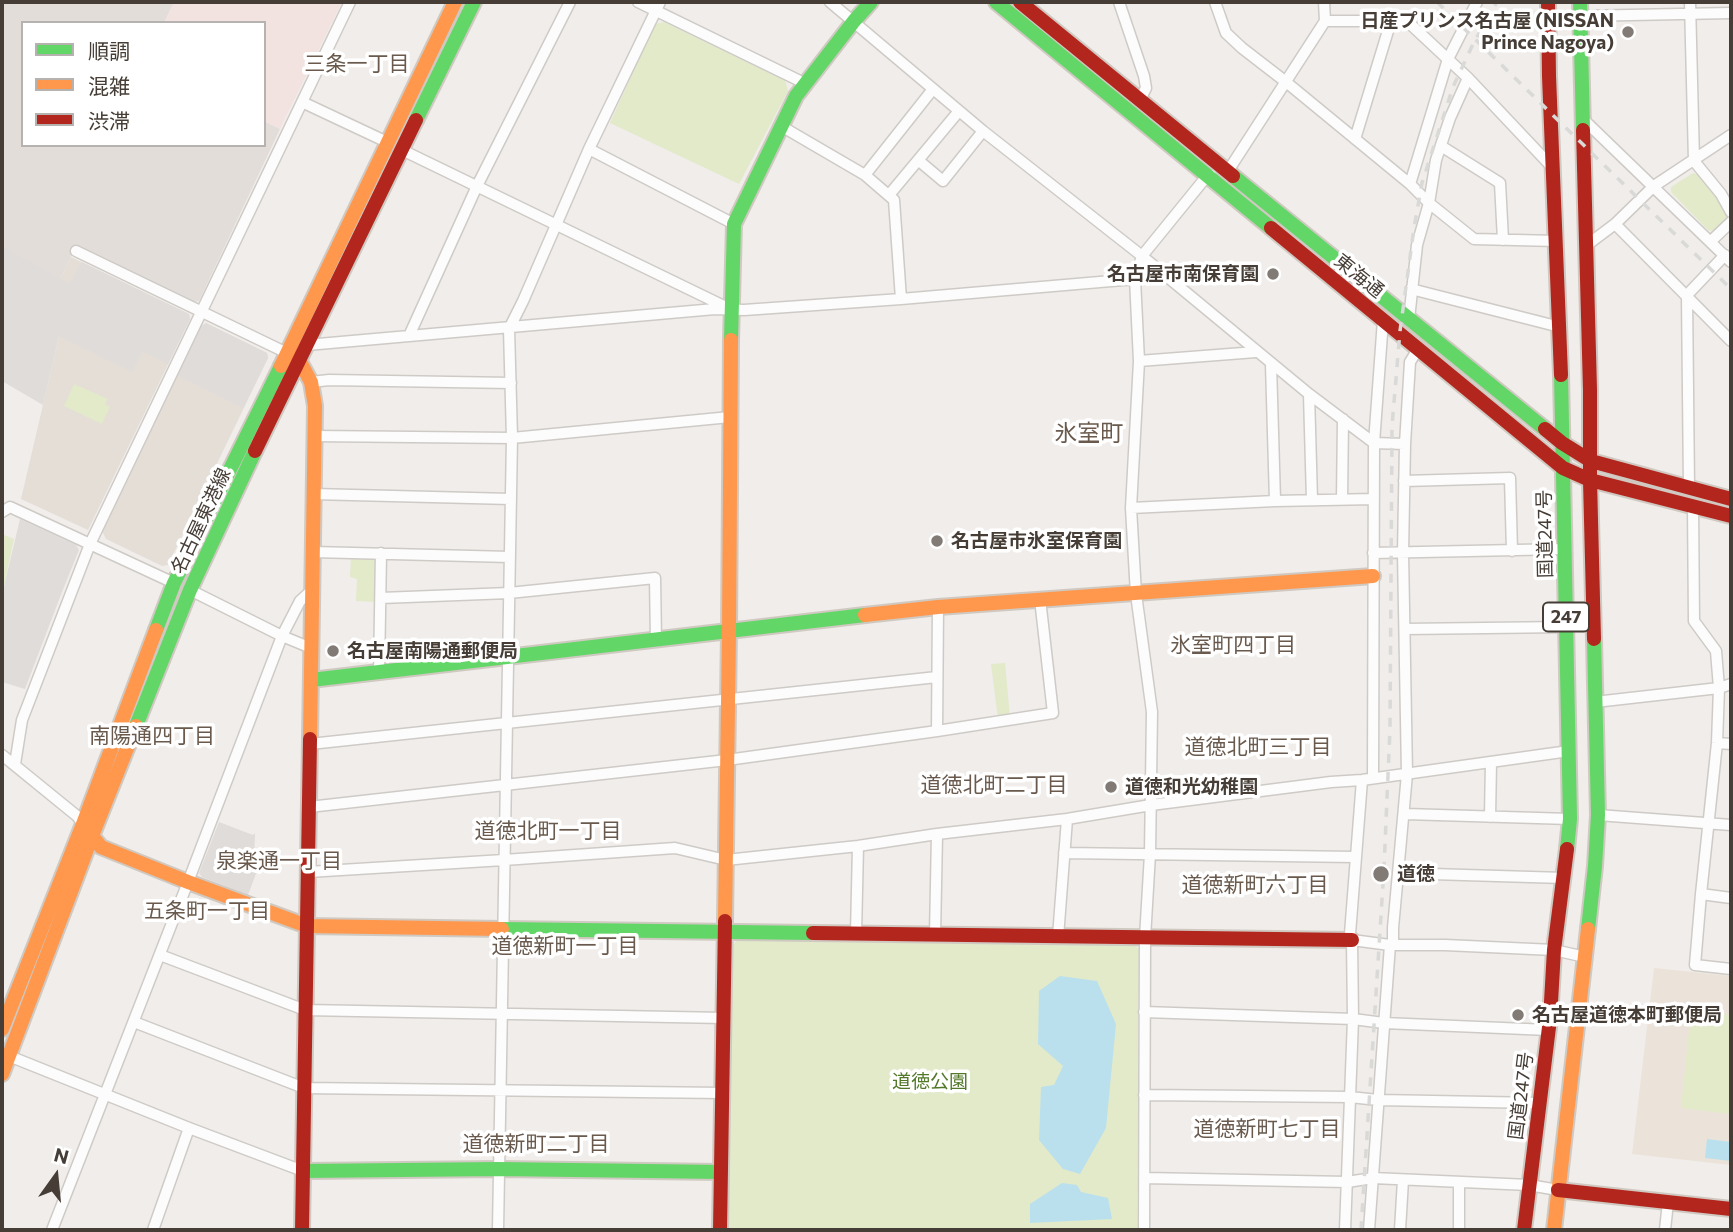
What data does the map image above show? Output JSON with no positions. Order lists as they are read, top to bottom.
{
  "streets": {
    "main road": [
      "東海通",
      "名古屋東港線",
      "国道247号",
      "247"
    ]
  },
  "crossings": [
    ["東海通", "国道247号"],
    ["東海通", "247"]
  ],
  "districts": [
    "三条一丁目",
    "氷室町",
    "氷室町四丁目",
    "南陽通四丁目",
    "道徳北町三丁目",
    "道徳北町二丁目",
    "道徳北町一丁目",
    "泉楽通一丁目",
    "道徳新町六丁目",
    "五条町一丁目",
    "道徳新町一丁目",
    "道徳新町七丁目",
    "道徳新町二丁目"
  ],
  "parks": ["道徳公園"],
  "places": [
    "日産プリンス名古屋 (NISSAN Prince Nagoya)",
    "名古屋市南保育園",
    "名古屋市氷室保育園",
    "名古屋南陽通郵便局",
    "道徳和光幼稚園",
    "道徳",
    "名古屋道徳本町郵便局"
  ],
  "legend": ["順調", "混雑", "渋滞"],
  "north": "top"
}
